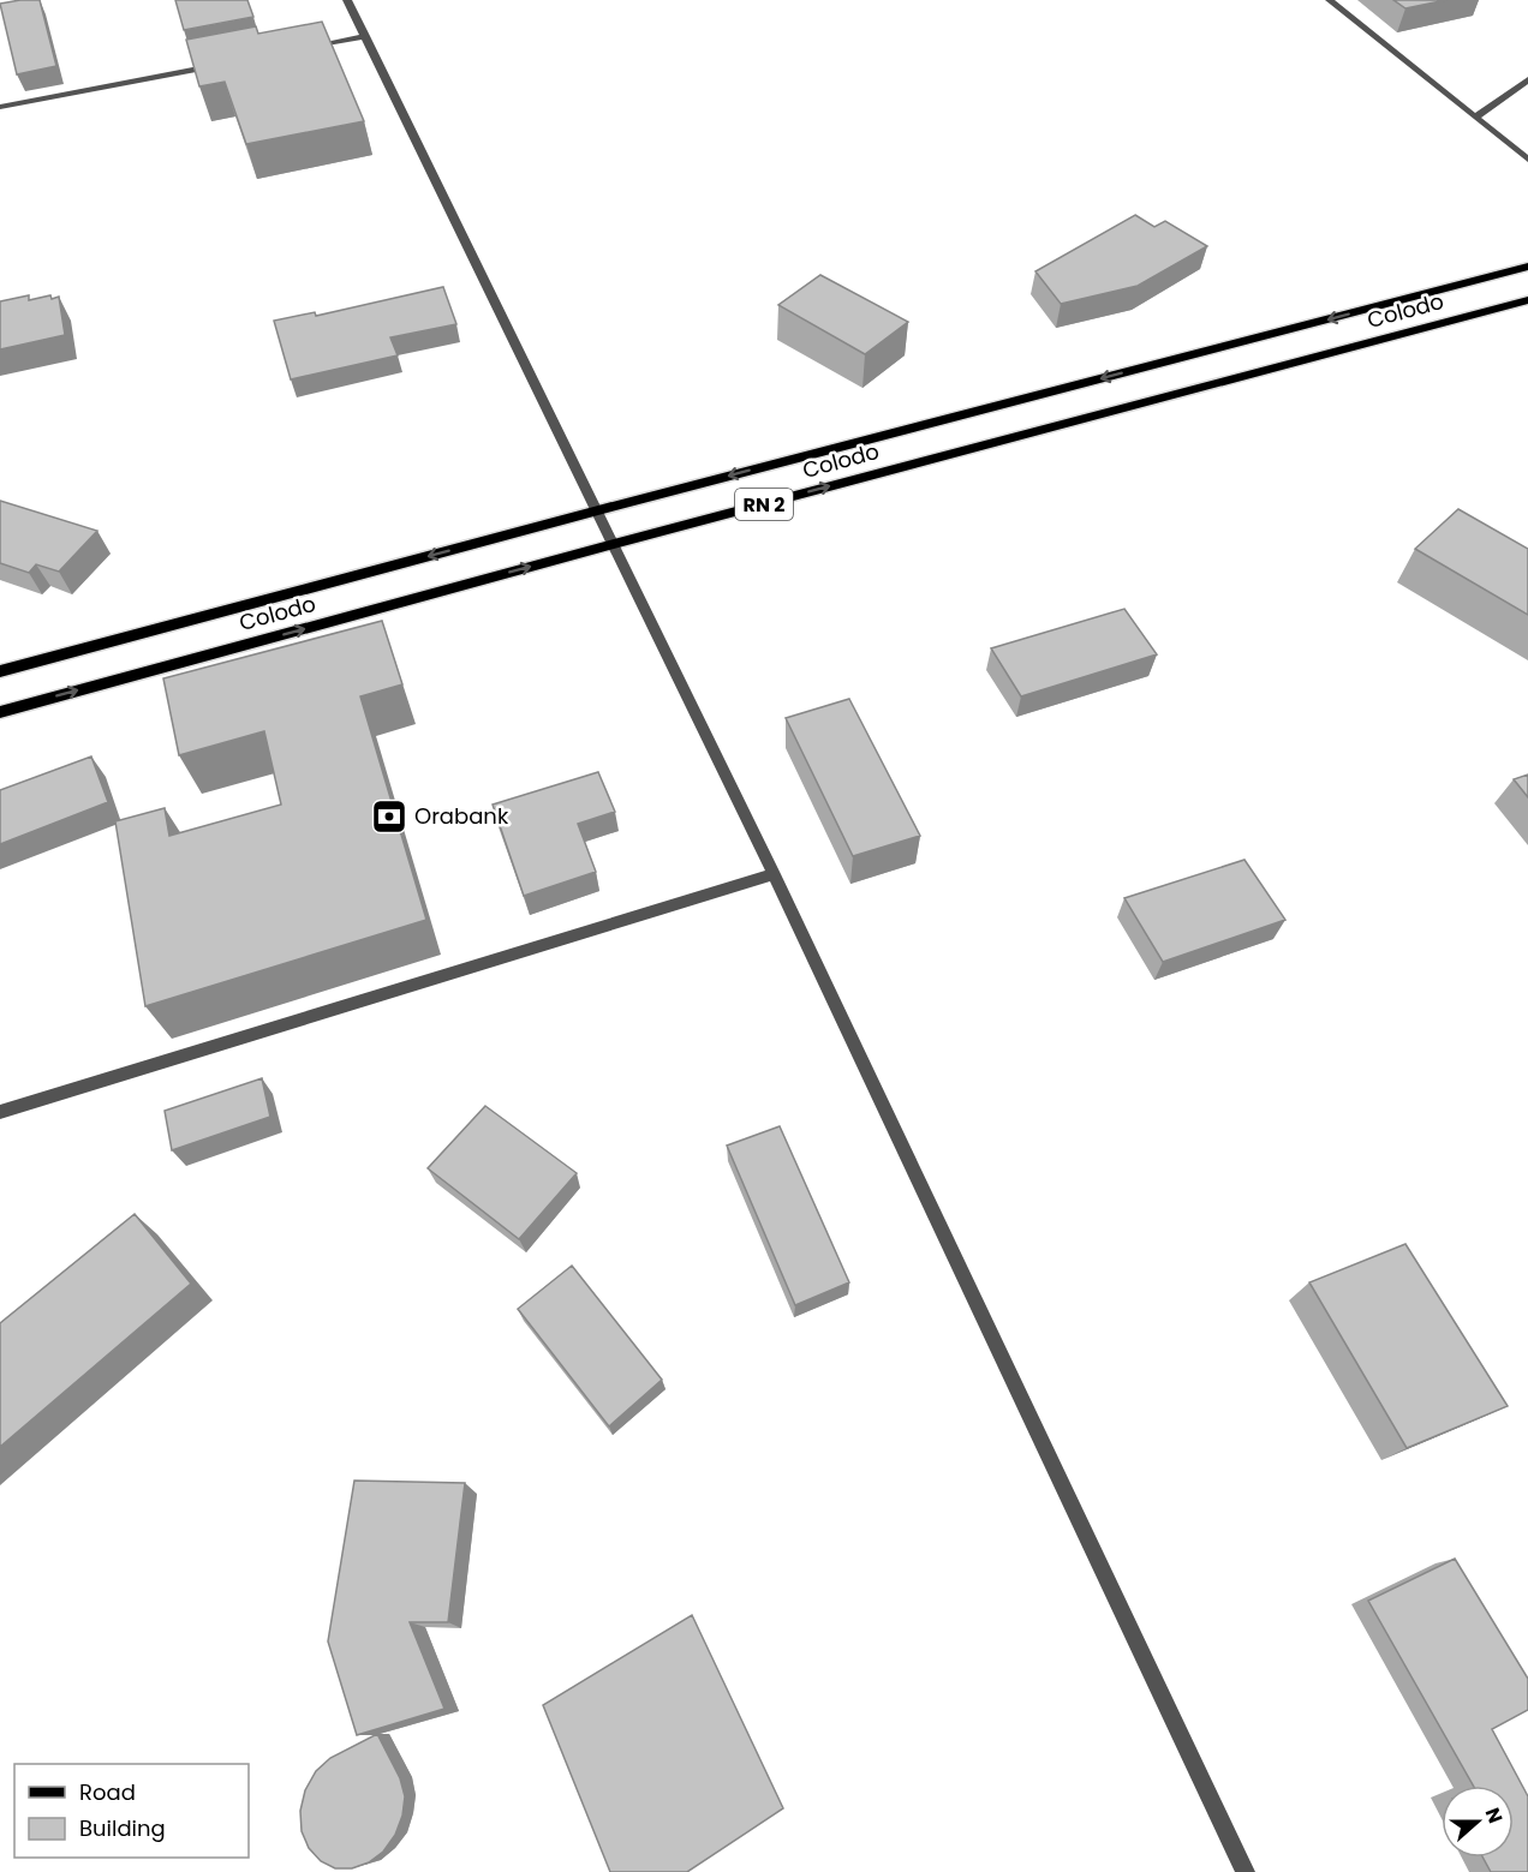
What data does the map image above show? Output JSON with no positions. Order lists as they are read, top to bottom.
{
  "streets": {
    "main road": ["Colodo", "RN 2"]
  },
  "places": {
    "bank": ["Orabank"]
  },
  "legend": ["Road", "Building"],
  "north": "right"
}
